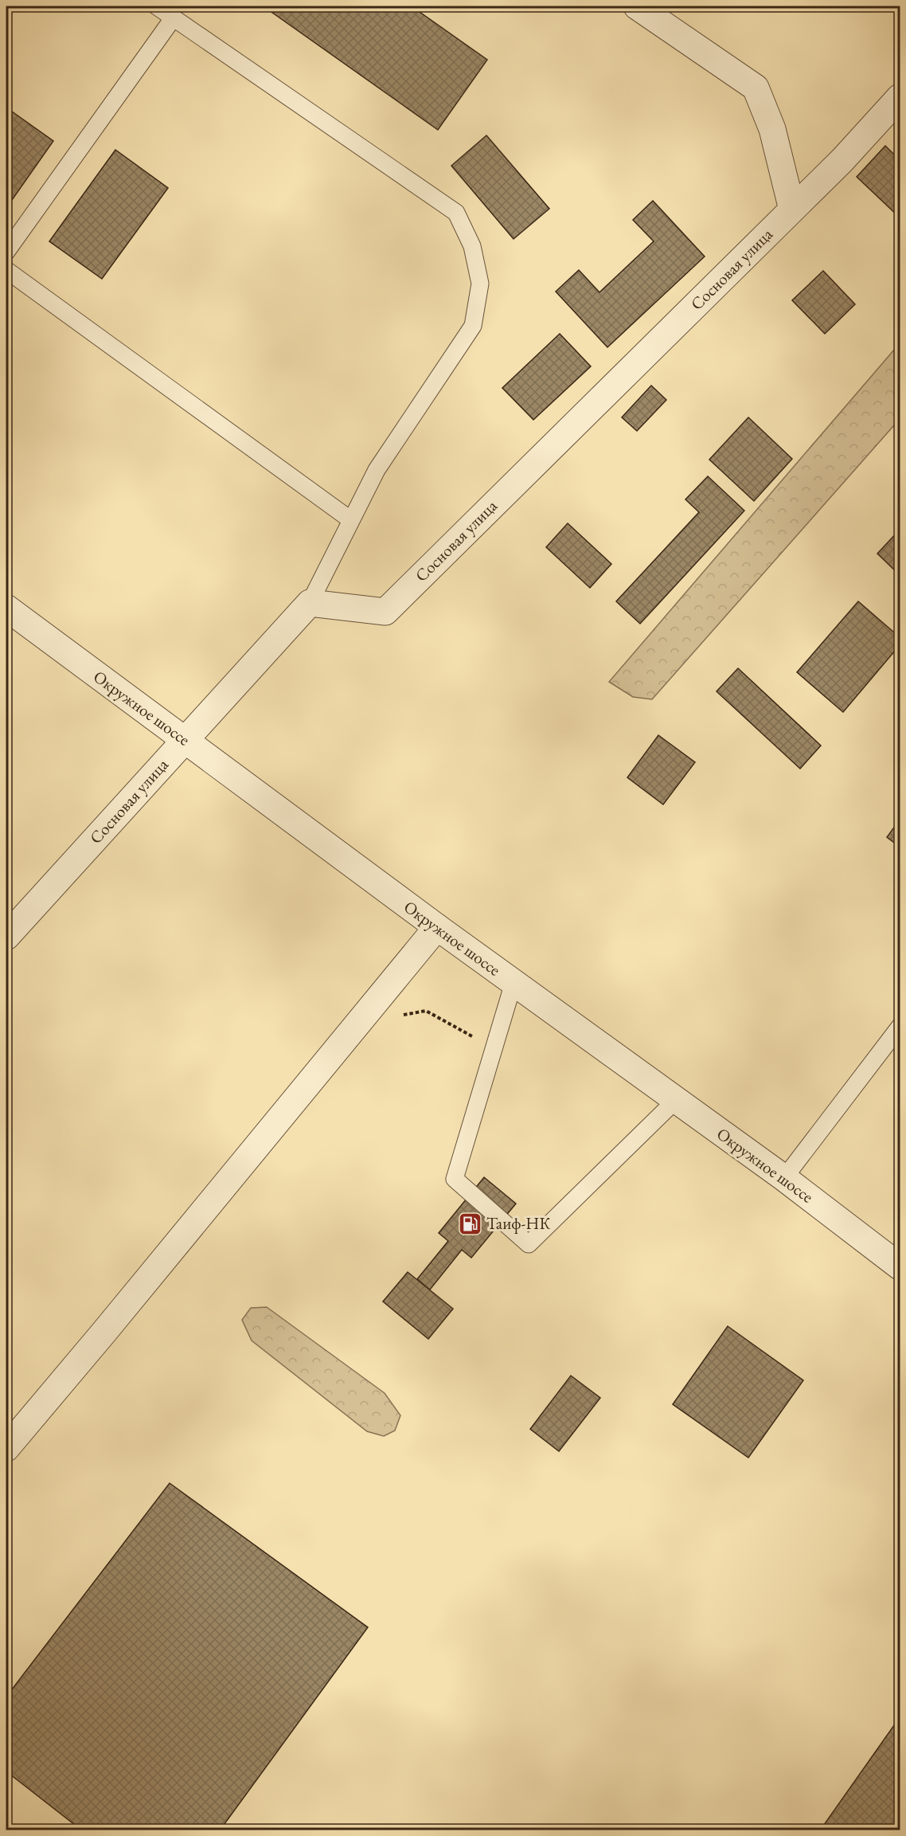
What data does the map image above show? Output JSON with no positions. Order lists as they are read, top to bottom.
{
  "streets": {
    "street": ["Сосновая улица", "Окружное шоссе"]
  },
  "crossings": [
    ["Сосновая улица", "Окружное шоссе"]
  ],
  "places": {
    "fuel station": ["Таиф-НК"]
  }
}
